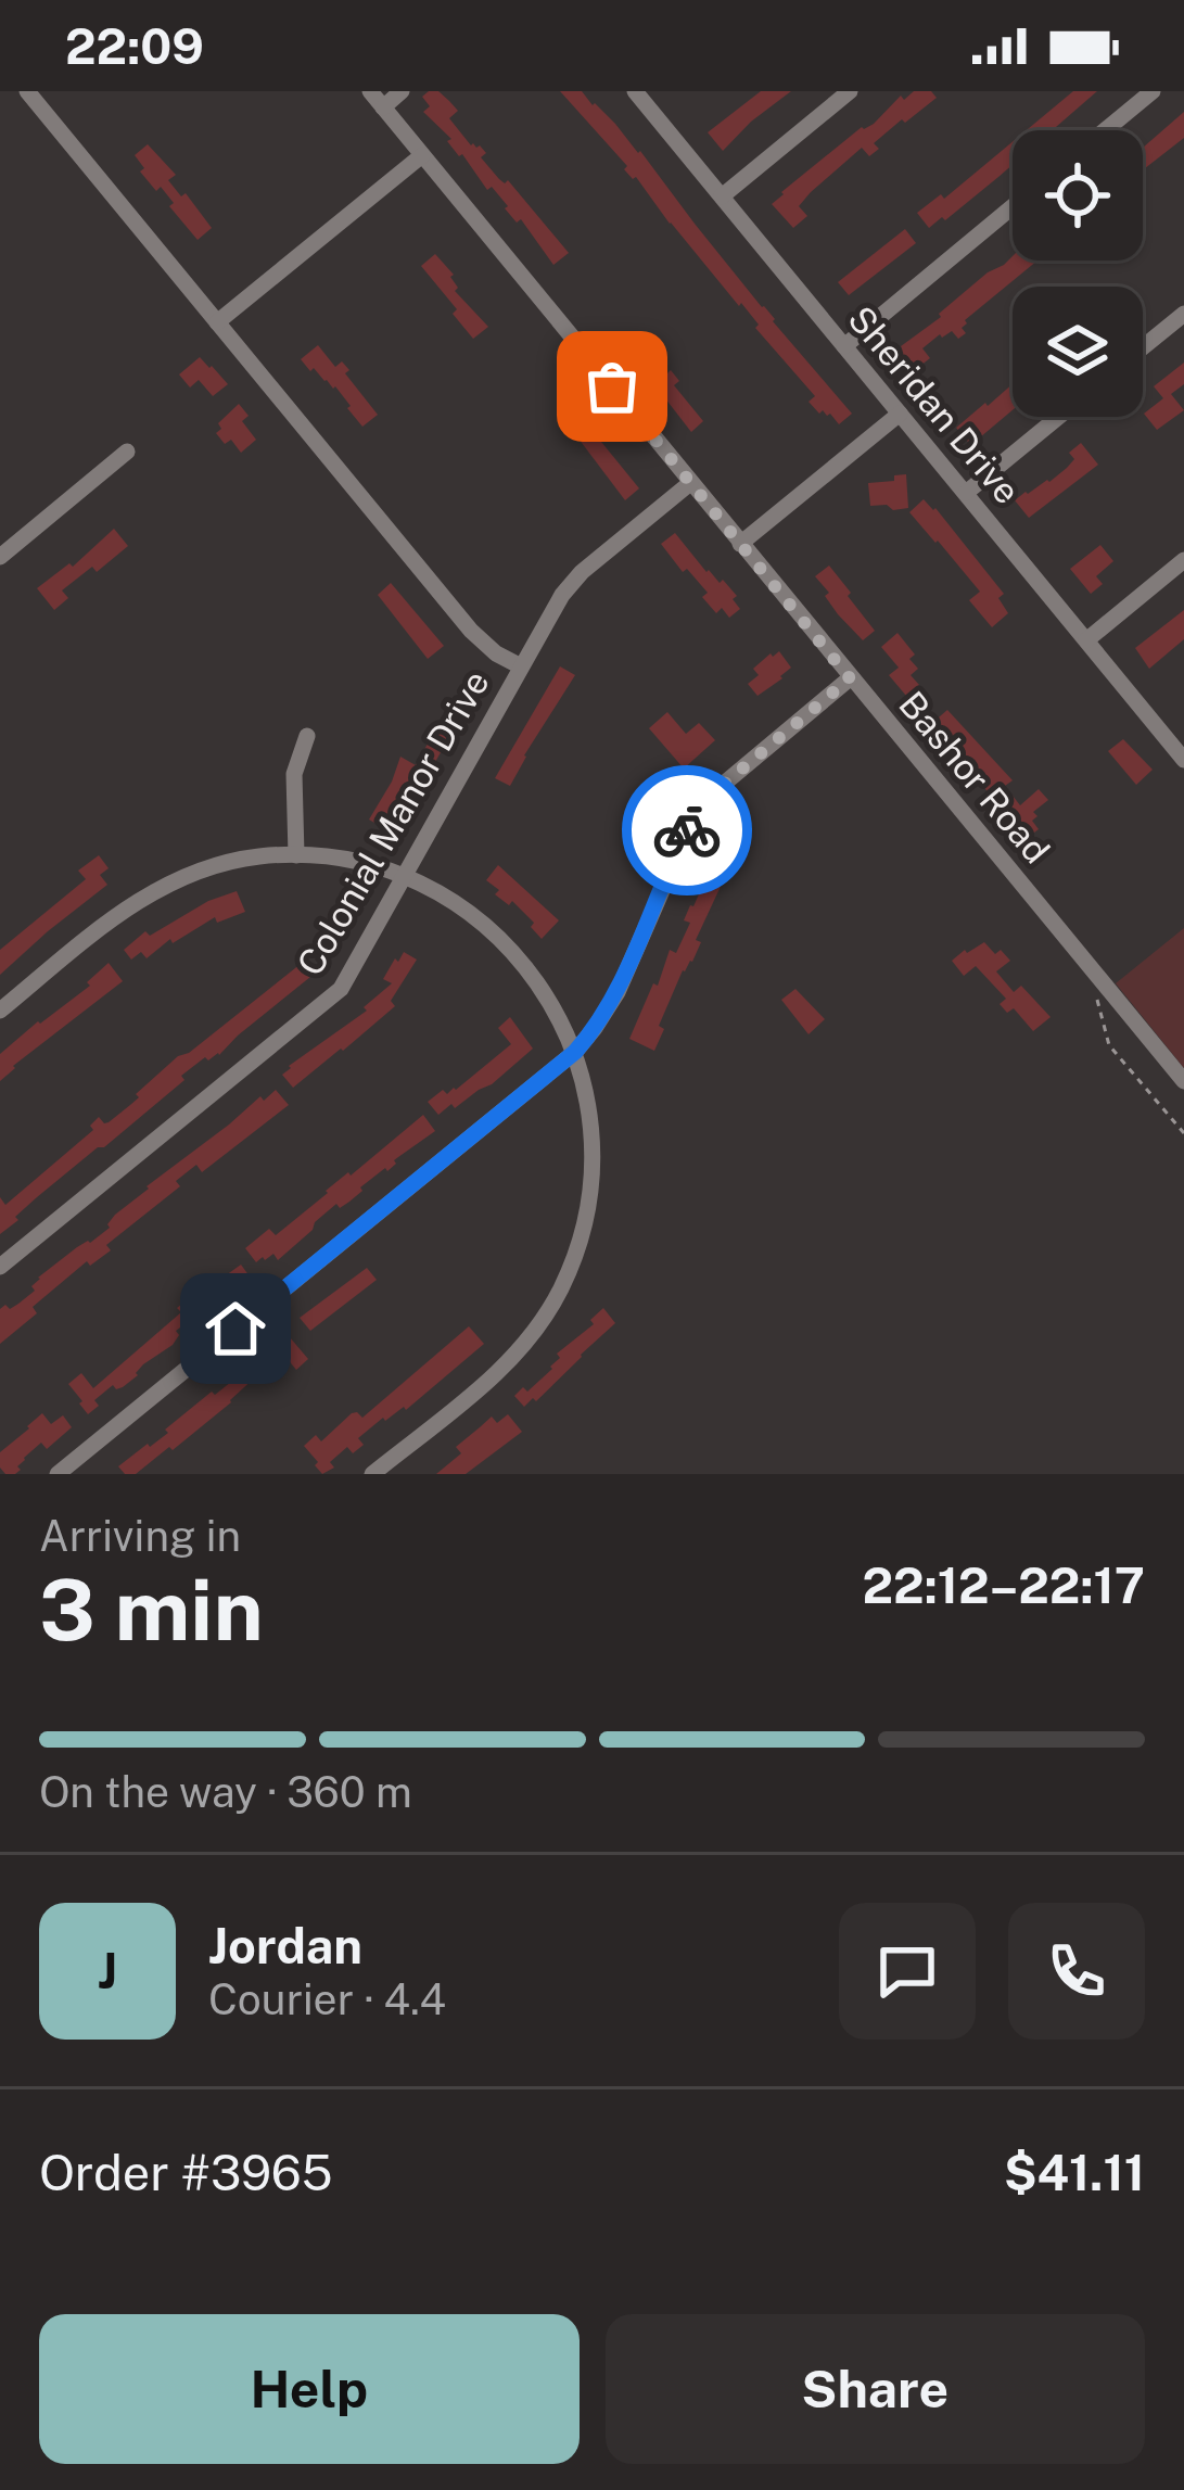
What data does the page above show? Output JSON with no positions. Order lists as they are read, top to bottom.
{
  "streets": {
    "street": ["Sheridan Drive", "Bashor Road", "Colonial Manor Drive"]
  },
  "crossings": [
    ["Bashor Road", "Colonial Manor Drive"]
  ],
  "page": {
    "status": "22:09",
    "heading": ["3 min", "Arriving in", "22:12–22:17"],
    "panel": [
      "Jordan",
      "Courier · 4.4",
      "Order #3965",
      "$41.11"
    ],
    "bar": "On the way · 360 m",
    "round": "J",
    "buttons": ["Help", "Share"]
  }
}
